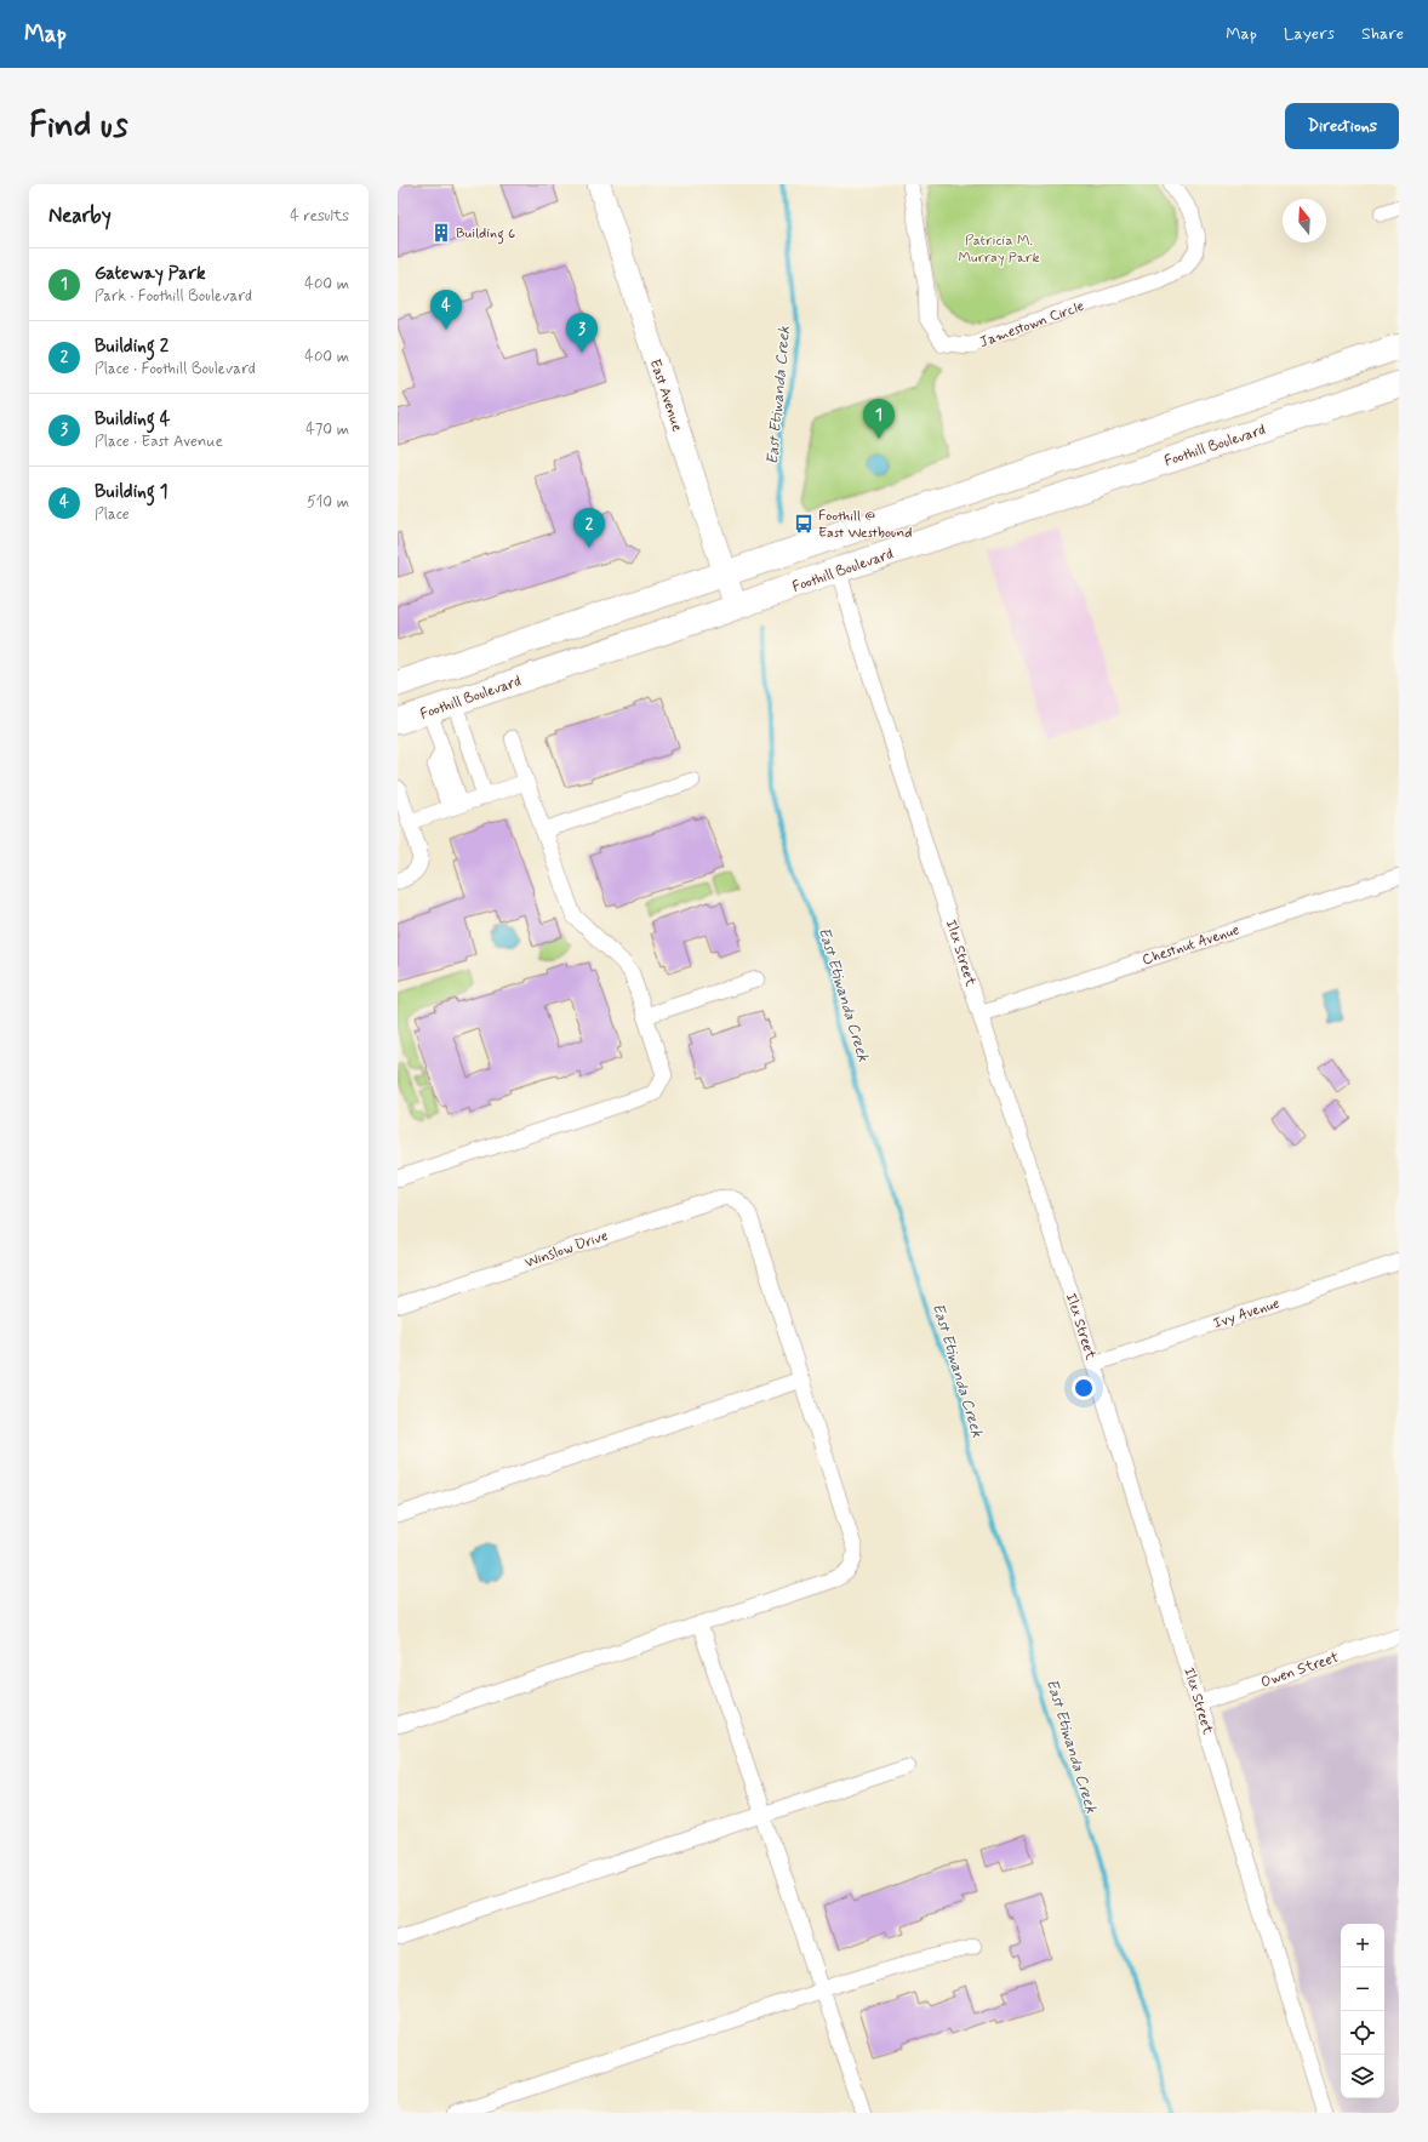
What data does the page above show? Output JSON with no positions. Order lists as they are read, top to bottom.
{
  "streets": {
    "main road": ["East Avenue", "Foothill Boulevard"],
    "street": [
      "Jamestown Circle",
      "Chestnut Avenue",
      "Ilex Street",
      "Winslow Drive",
      "Ivy Avenue",
      "Owen Street"
    ]
  },
  "crossings": [
    ["East Avenue", "Foothill Boulevard"],
    ["Foothill Boulevard", "Ilex Street"],
    ["Chestnut Avenue", "Ilex Street"],
    ["Ilex Street", "Ivy Avenue"],
    ["Ilex Street", "Owen Street"]
  ],
  "water": ["East Etiwanda Creek"],
  "parks": ["Patricia M. Murray Park"],
  "places": {
    "building": ["Building 6"],
    "bus stop": ["Foothill @ East Westbound"]
  },
  "north": "top",
  "page": {
    "header": "Map",
    "nav": ["Map", "Layers", "Share"],
    "buttons": "Directions",
    "title": "Find us",
    "heading": ["Nearby", "4 results"],
    "list": [
      {
        "mark": "1",
        "name": "Gateway Park",
        "note": "Park · Foothill Boulevard",
        "value": "400 m"
      },
      {
        "mark": "2",
        "name": "Building 2",
        "note": "Place · Foothill Boulevard",
        "value": "400 m"
      },
      {
        "mark": "3",
        "name": "Building 4",
        "note": "Place · East Avenue",
        "value": "470 m"
      },
      {
        "mark": "4",
        "name": "Building 1",
        "note": "Place",
        "value": "510 m"
      }
    ],
    "pins": [
      "4",
      "3",
      "1",
      "2"
    ],
    "map_buttons": ["+", "−"]
  }
}
